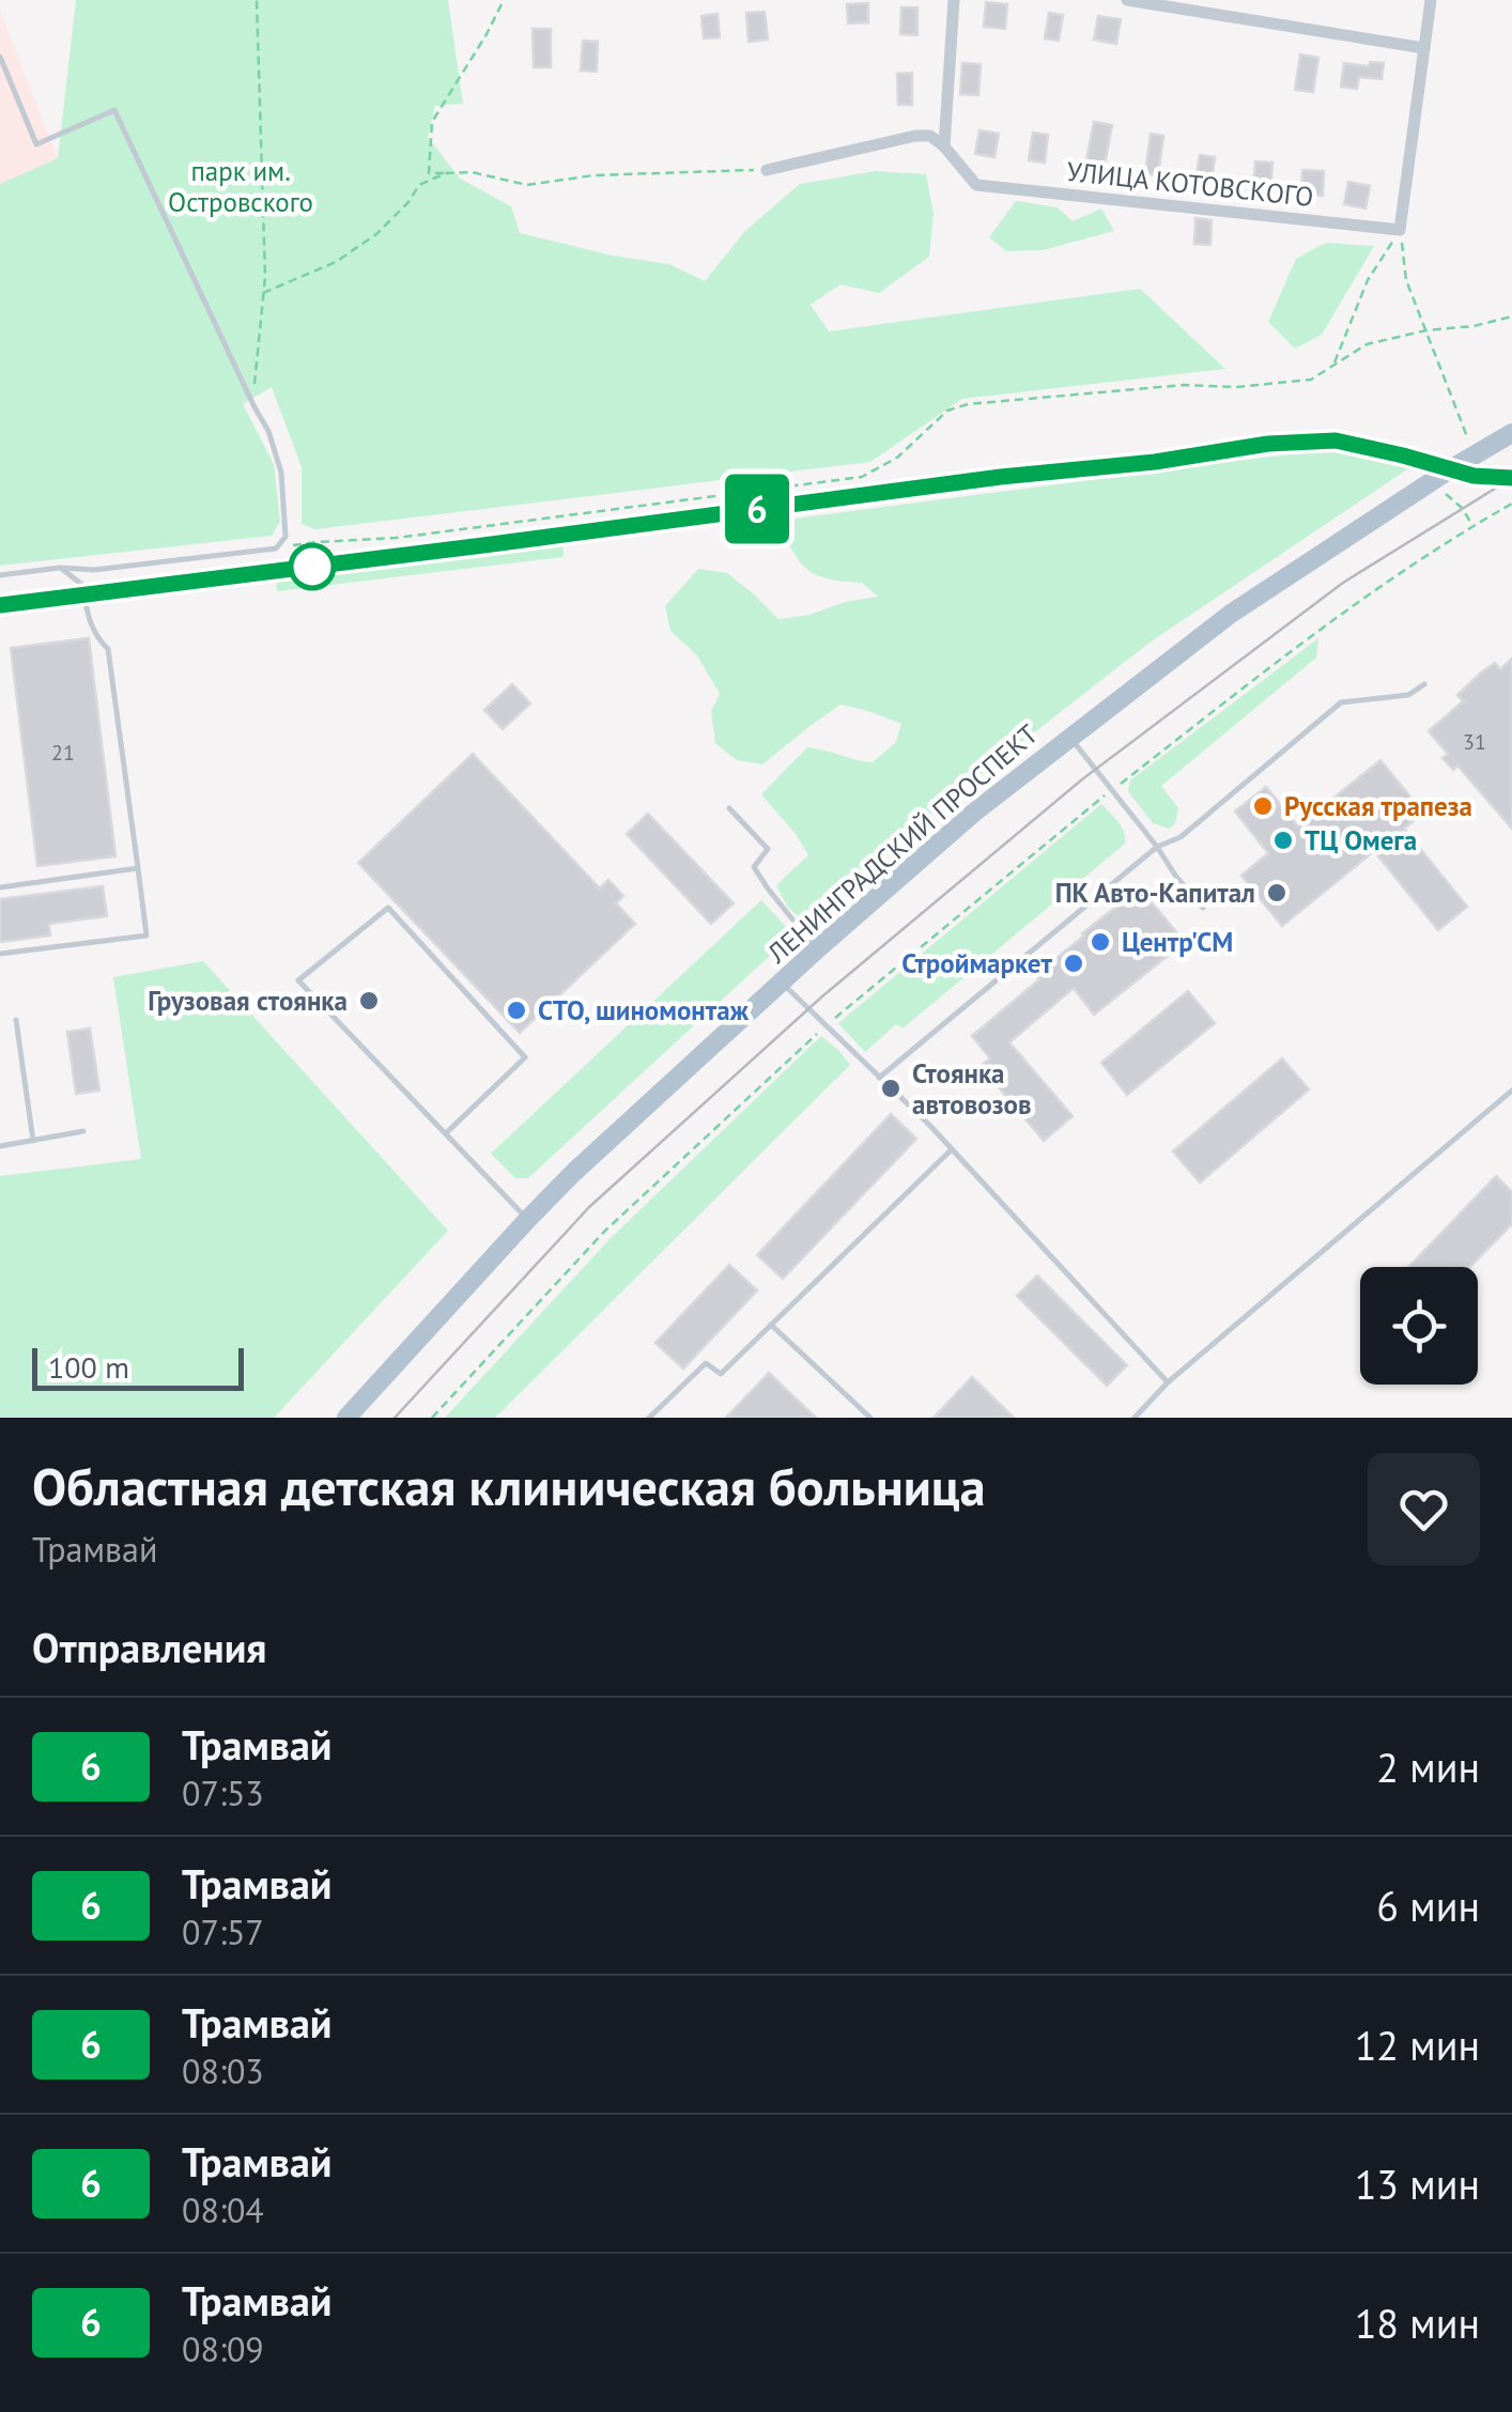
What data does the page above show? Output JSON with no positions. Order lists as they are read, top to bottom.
{
  "streets": {
    "main road": ["ЛЕНИНГРАДСКИЙ ПРОСПЕКТ"],
    "street": ["УЛИЦА КОТОВСКОГО"]
  },
  "parks": ["парк им. Островского"],
  "places": [
    "Русская трапеза",
    "ТЦ Омега",
    "ПК Авто-Капитал",
    "Центр'СМ",
    "Строймаркет",
    "Грузовая стоянка",
    "СТО, шиномонтаж",
    "Стоянка автовозов"
  ],
  "lines": ["tram line 6"],
  "house_numbers": ["31", "21"],
  "scale_bar": "100 m",
  "page": {
    "on_map": "6",
    "scale": "100 m",
    "heading": [
      ["Областная детская клиническая больница", "Трамвай"],
      "Отправления"
    ],
    "list": [
      {
        "mark": "6",
        "name": "Трамвай",
        "note": "07:53",
        "value": "2 мин"
      },
      {
        "mark": "6",
        "name": "Трамвай",
        "note": "07:57",
        "value": "6 мин"
      },
      {
        "mark": "6",
        "name": "Трамвай",
        "note": "08:03",
        "value": "12 мин"
      },
      {
        "mark": "6",
        "name": "Трамвай",
        "note": "08:04",
        "value": "13 мин"
      },
      {
        "mark": "6",
        "name": "Трамвай",
        "note": "08:09",
        "value": "18 мин"
      }
    ]
  }
}
